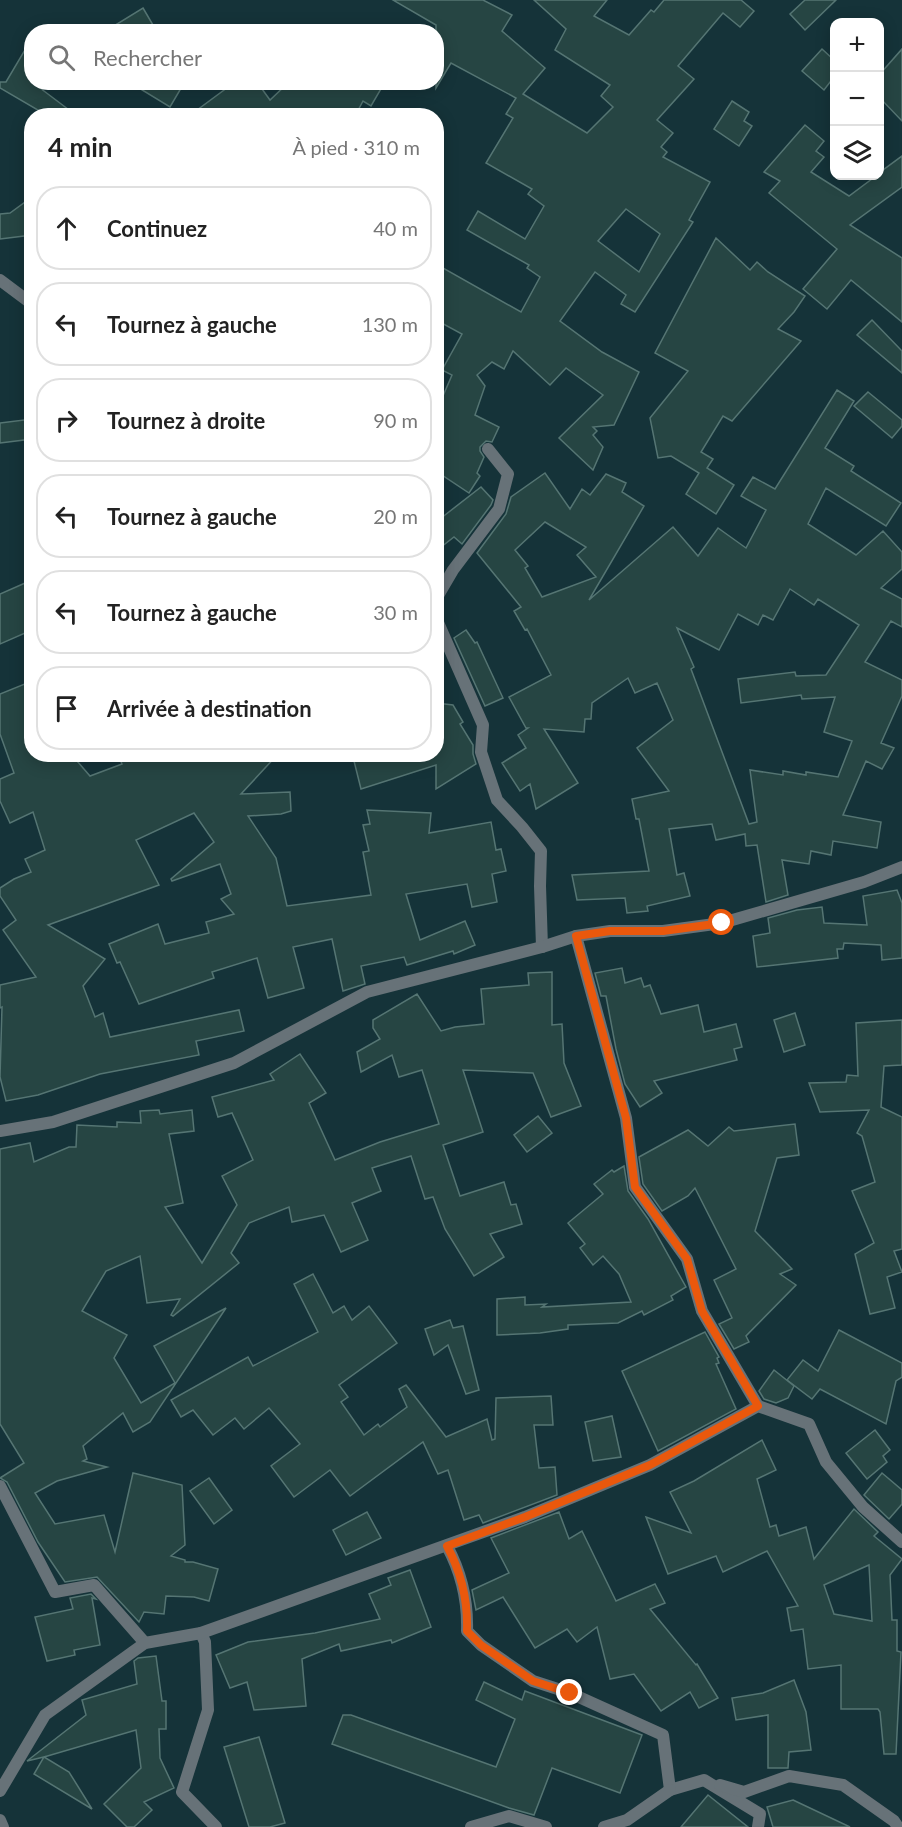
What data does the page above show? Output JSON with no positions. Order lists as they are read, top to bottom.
{
  "page": {
    "map_buttons": ["+", "−"],
    "search": "Rechercher",
    "heading": ["4 min", "À pied · 310 m"],
    "list": [
      ["Continuez", "40 m"],
      ["Tournez à gauche", "130 m"],
      ["Tournez à droite", "90 m"],
      ["Tournez à gauche", "20 m"],
      ["Tournez à gauche", "30 m"],
      "Arrivée à destination"
    ]
  }
}
